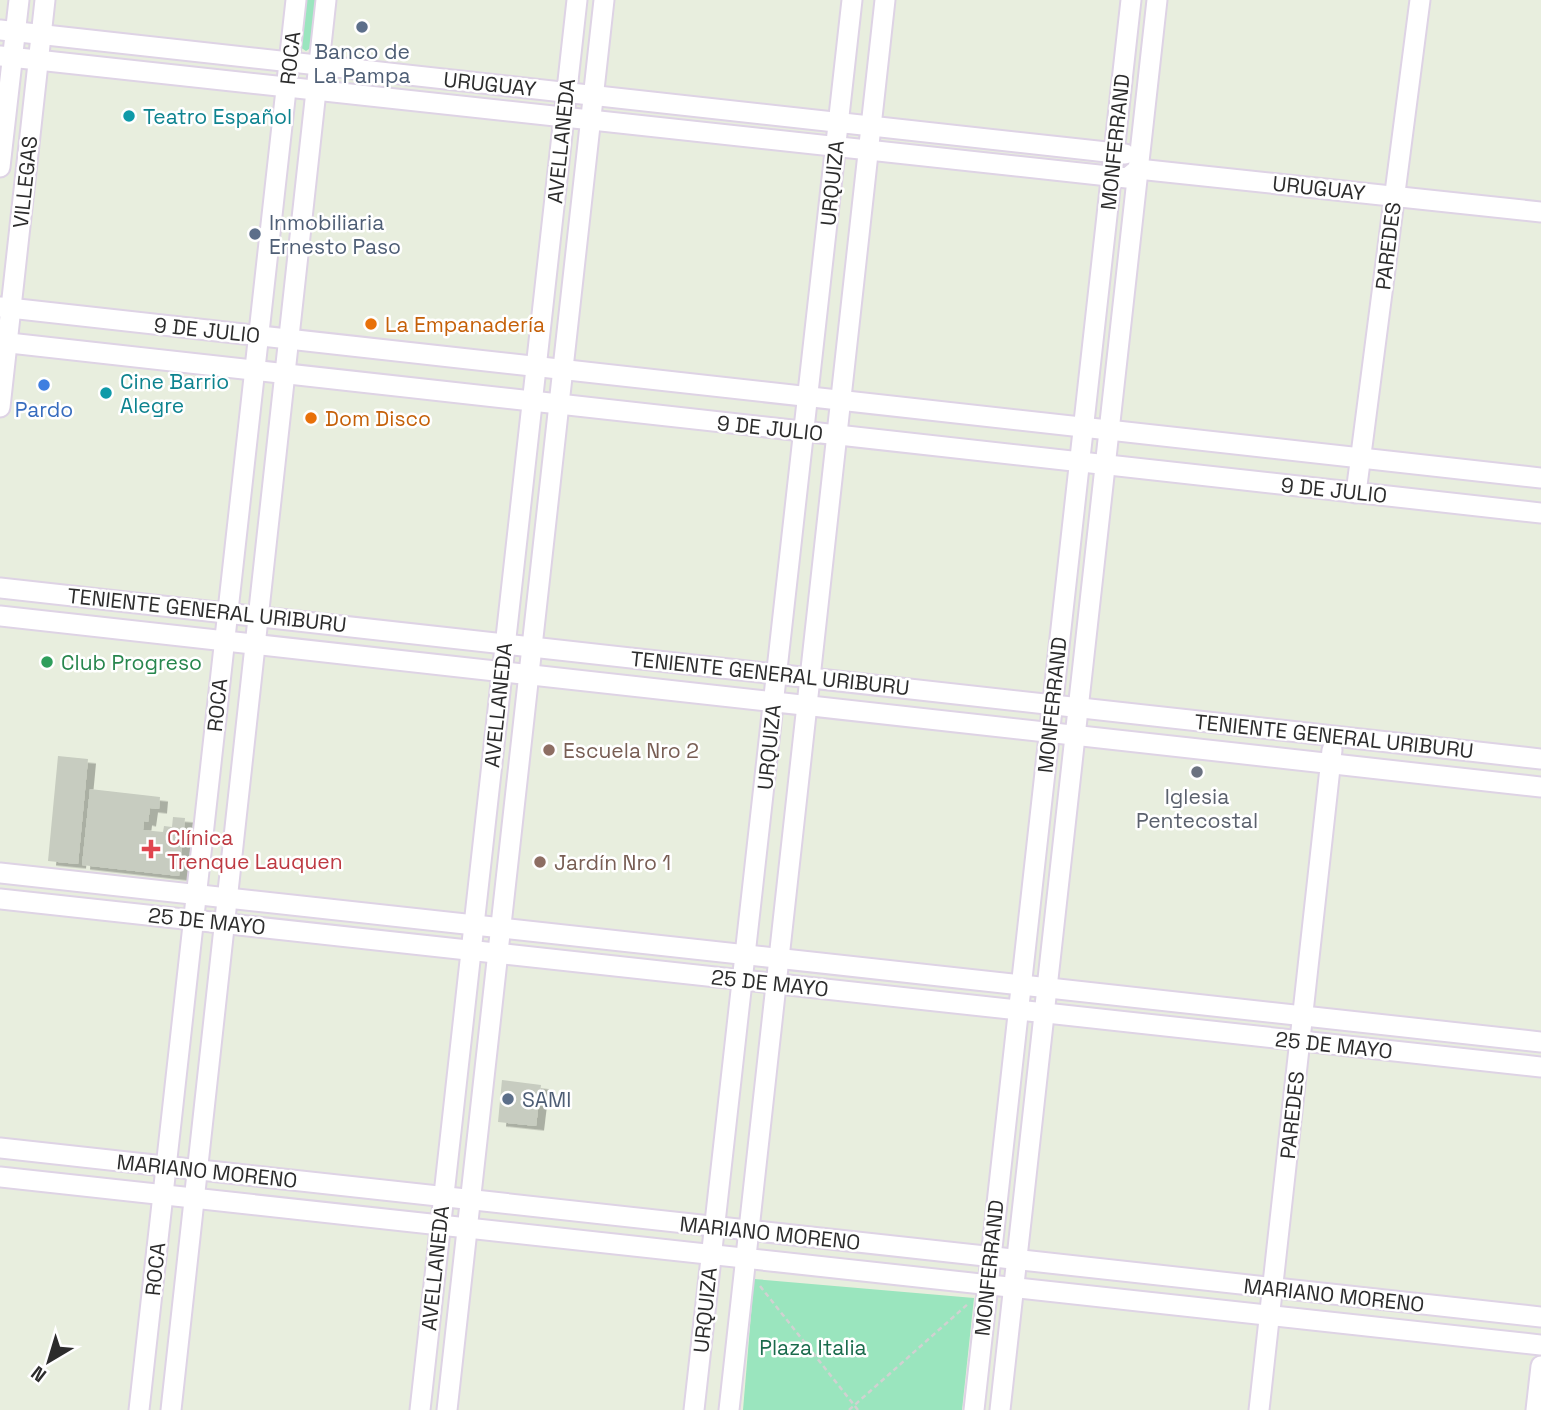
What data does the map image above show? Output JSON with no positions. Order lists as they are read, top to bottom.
{
  "streets": {
    "street": [
      "ROCA",
      "URUGUAY",
      "AVELLANEDA",
      "MONFERRAND",
      "VILLEGAS",
      "URQUIZA",
      "PAREDES",
      "9 DE JULIO",
      "TENIENTE GENERAL URIBURU",
      "25 DE MAYO",
      "MARIANO MORENO"
    ]
  },
  "crossings": [
    ["ROCA", "URUGUAY"],
    ["ROCA", "9 DE JULIO"],
    ["ROCA", "TENIENTE GENERAL URIBURU"],
    ["ROCA", "25 DE MAYO"],
    ["ROCA", "MARIANO MORENO"],
    ["URUGUAY", "AVELLANEDA"],
    ["URUGUAY", "MONFERRAND"],
    ["URUGUAY", "VILLEGAS"],
    ["URUGUAY", "URQUIZA"],
    ["URUGUAY", "PAREDES"],
    ["AVELLANEDA", "9 DE JULIO"],
    ["AVELLANEDA", "TENIENTE GENERAL URIBURU"],
    ["AVELLANEDA", "25 DE MAYO"],
    ["AVELLANEDA", "MARIANO MORENO"],
    ["MONFERRAND", "9 DE JULIO"],
    ["MONFERRAND", "TENIENTE GENERAL URIBURU"],
    ["MONFERRAND", "25 DE MAYO"],
    ["MONFERRAND", "MARIANO MORENO"],
    ["VILLEGAS", "9 DE JULIO"],
    ["URQUIZA", "9 DE JULIO"],
    ["URQUIZA", "TENIENTE GENERAL URIBURU"],
    ["URQUIZA", "25 DE MAYO"],
    ["URQUIZA", "MARIANO MORENO"],
    ["PAREDES", "9 DE JULIO"],
    ["PAREDES", "TENIENTE GENERAL URIBURU"],
    ["PAREDES", "25 DE MAYO"],
    ["PAREDES", "MARIANO MORENO"]
  ],
  "parks": ["Plaza Italia"],
  "places": {
    "other": [
      "Banco de La Pampa",
      "Teatro Español",
      "Inmobiliaria Ernesto Paso",
      "La Empanadería",
      "Pardo",
      "Cine Barrio Alegre",
      "Dom Disco",
      "Club Progreso",
      "Escuela Nro 2",
      "Iglesia Pentecostal",
      "Jardín Nro 1",
      "SAMI"
    ],
    "health": ["Clínica Trenque Lauquen"]
  },
  "north": "bottom left"
}
